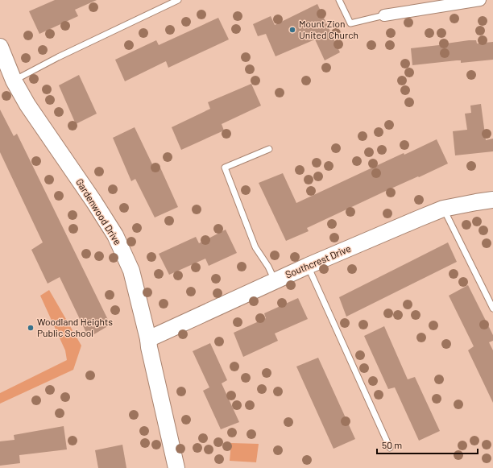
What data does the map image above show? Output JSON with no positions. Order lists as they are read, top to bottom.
{
  "streets": {
    "street": ["Gardenwood Drive", "Southcrest Drive"]
  },
  "crossings": [
    ["Gardenwood Drive", "Southcrest Drive"]
  ],
  "places": ["Mount Zion United Church", "Woodland Heights Public School"],
  "scale_bar": "50 m"
}
